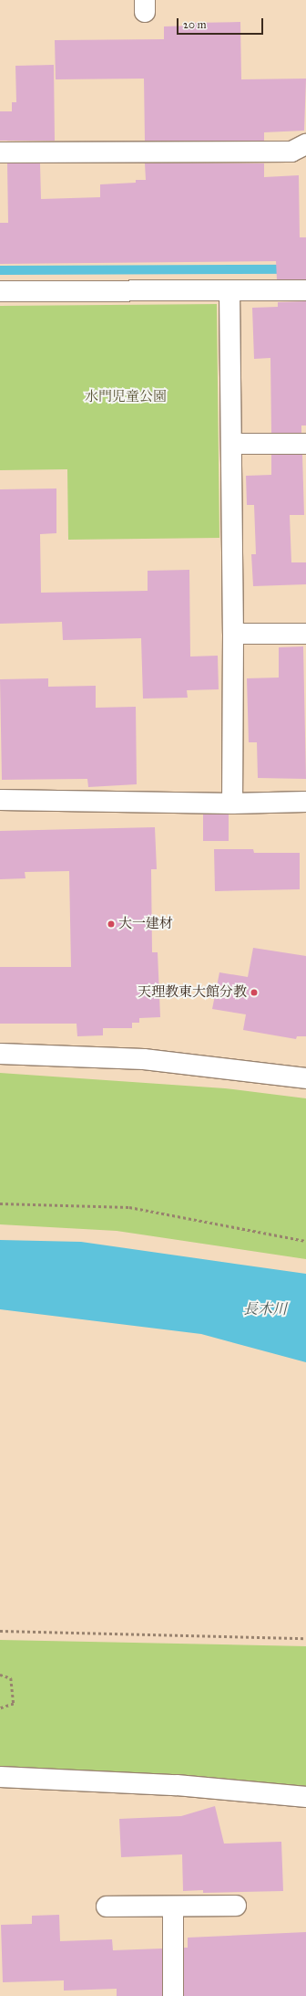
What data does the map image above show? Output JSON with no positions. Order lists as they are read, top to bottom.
{
  "water": ["長木川"],
  "parks": ["水門児童公園"],
  "places": ["大一建材", "天理教東大館分教"],
  "scale_bar": "20 m"
}
